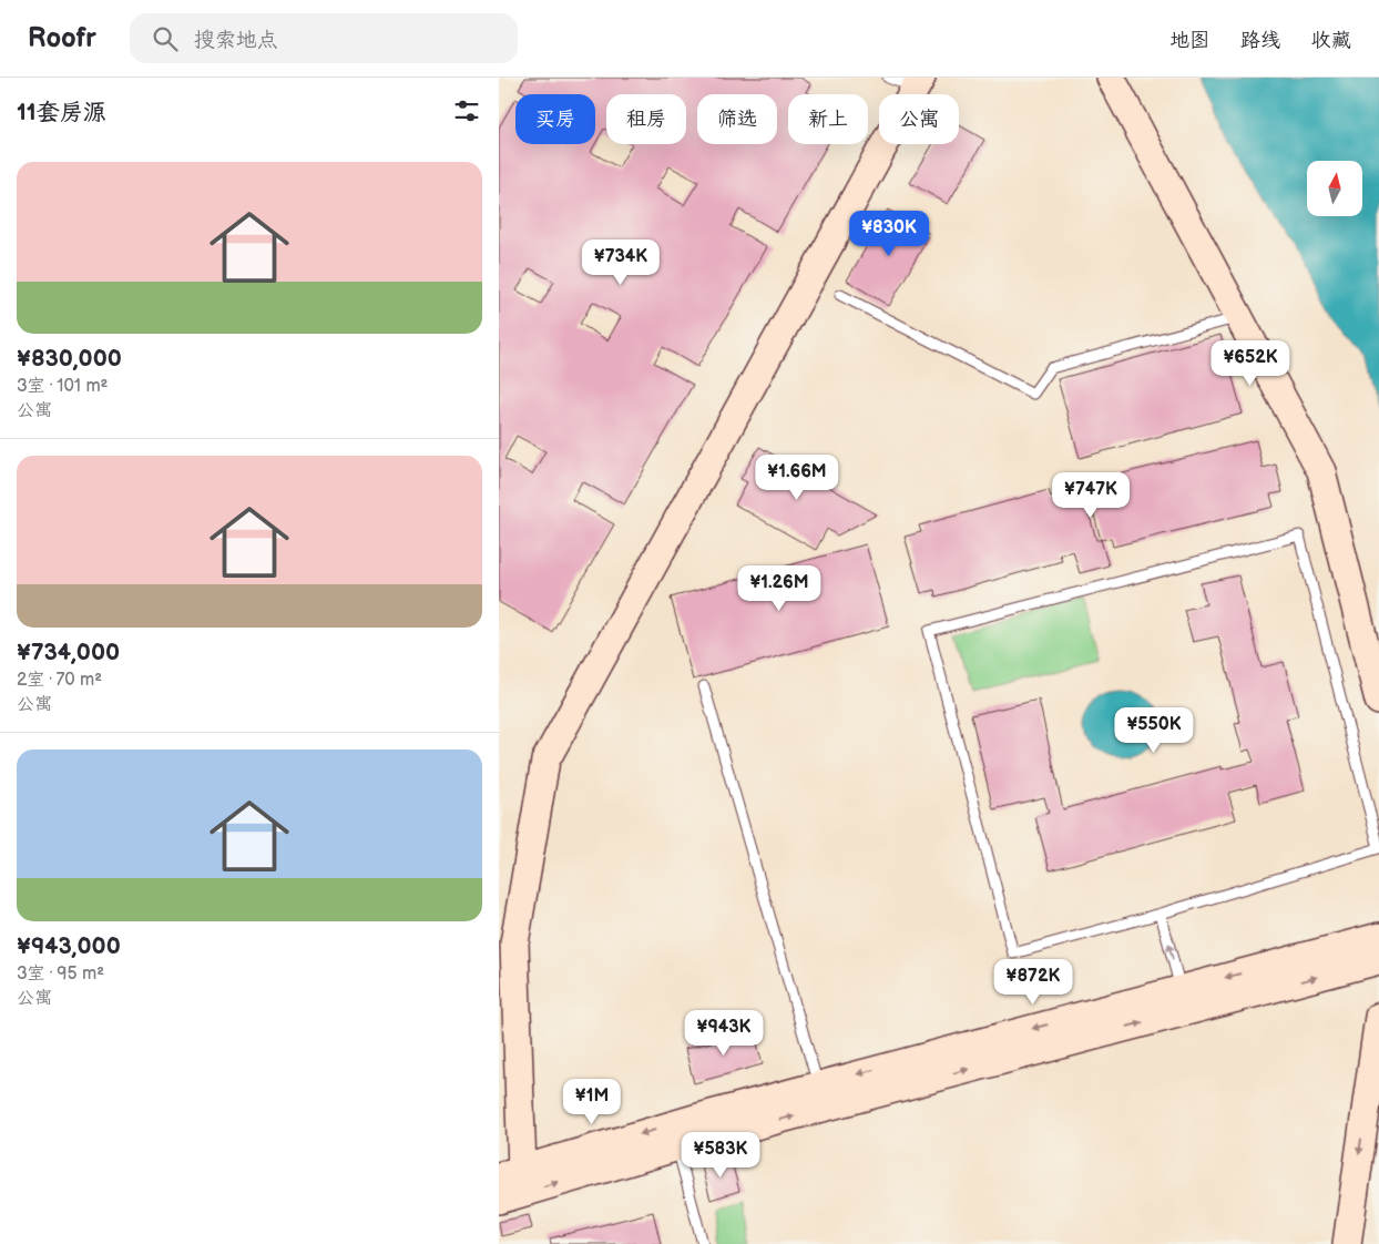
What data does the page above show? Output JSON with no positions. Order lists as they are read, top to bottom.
{
  "north": "top",
  "page": {
    "header": "Roofr",
    "search": "搜索地点",
    "nav": ["地图", "路线", "收藏"],
    "heading": "11套房源",
    "chip": [
      "买房",
      "租房",
      "筛选",
      "新上",
      "公寓"
    ],
    "list": [
      {
        "name": "¥830,000",
        "note": "3室 · 101 m² · 公寓"
      },
      {
        "name": "¥734,000",
        "note": "2室 · 70 m² · 公寓"
      },
      {
        "name": "¥943,000",
        "note": "3室 · 95 m² · 公寓"
      }
    ],
    "price": [
      "¥830K",
      "¥734K",
      "¥652K",
      "¥1.66M",
      "¥747K",
      "¥1.26M",
      "¥550K",
      "¥872K",
      "¥943K",
      "¥1M",
      "¥583K"
    ]
  }
}
